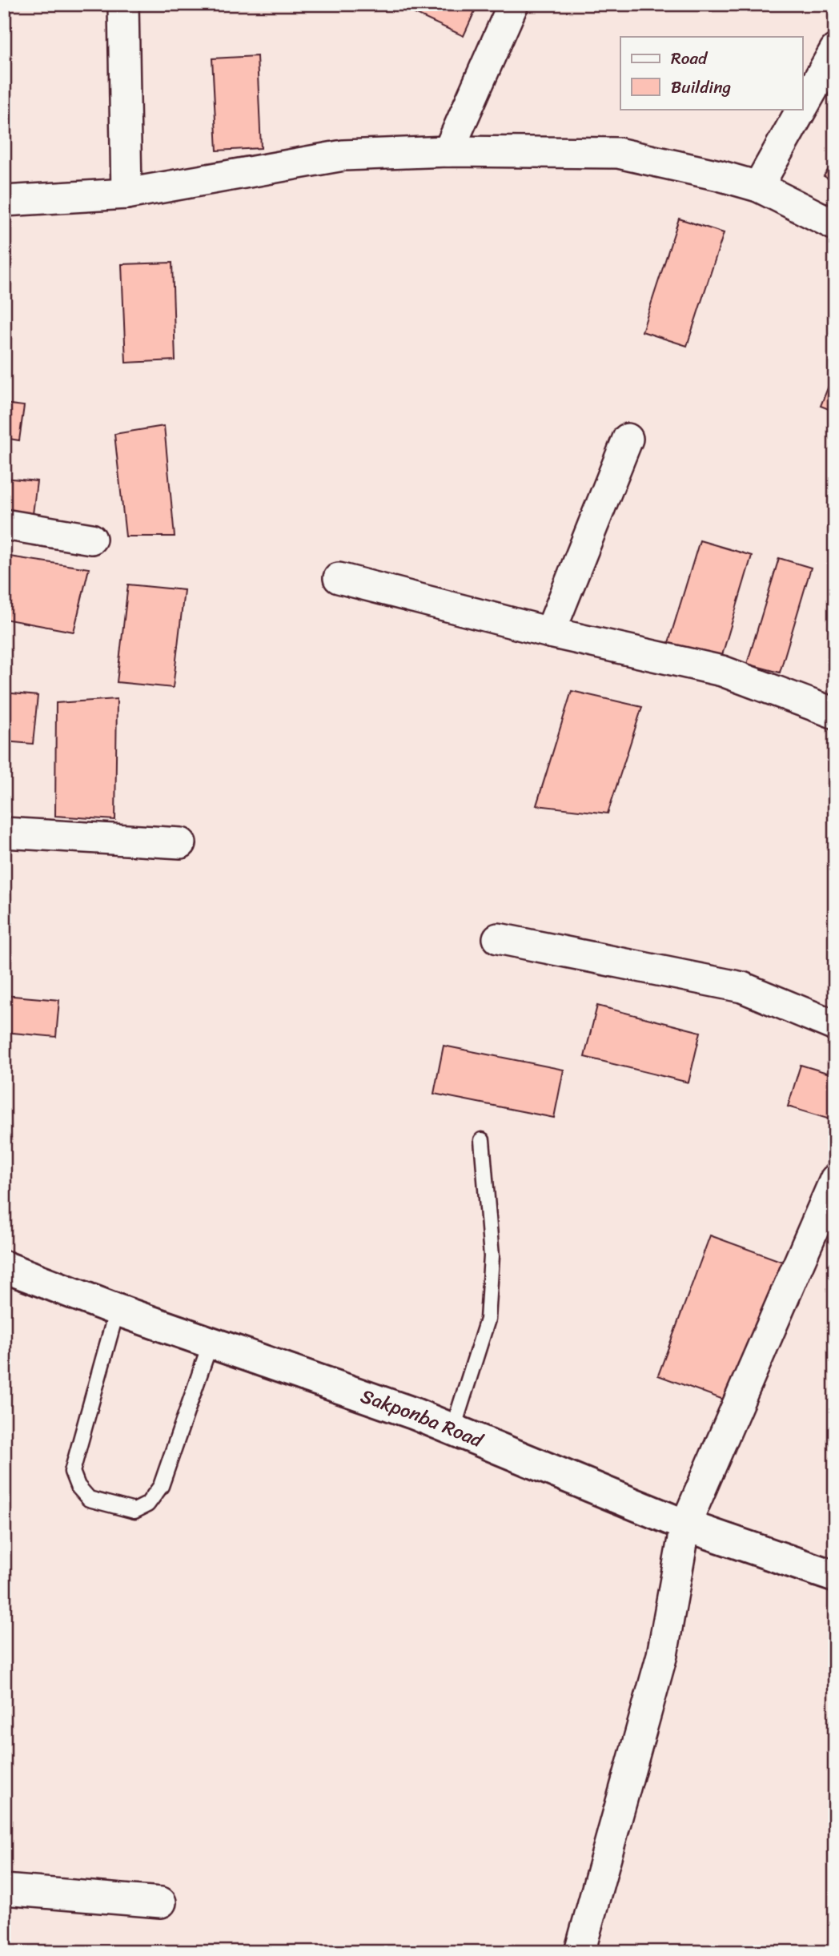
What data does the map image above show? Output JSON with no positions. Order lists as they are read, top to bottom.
{
  "streets": {
    "main road": ["Sakponba Road"]
  },
  "legend": ["Road", "Building"]
}
